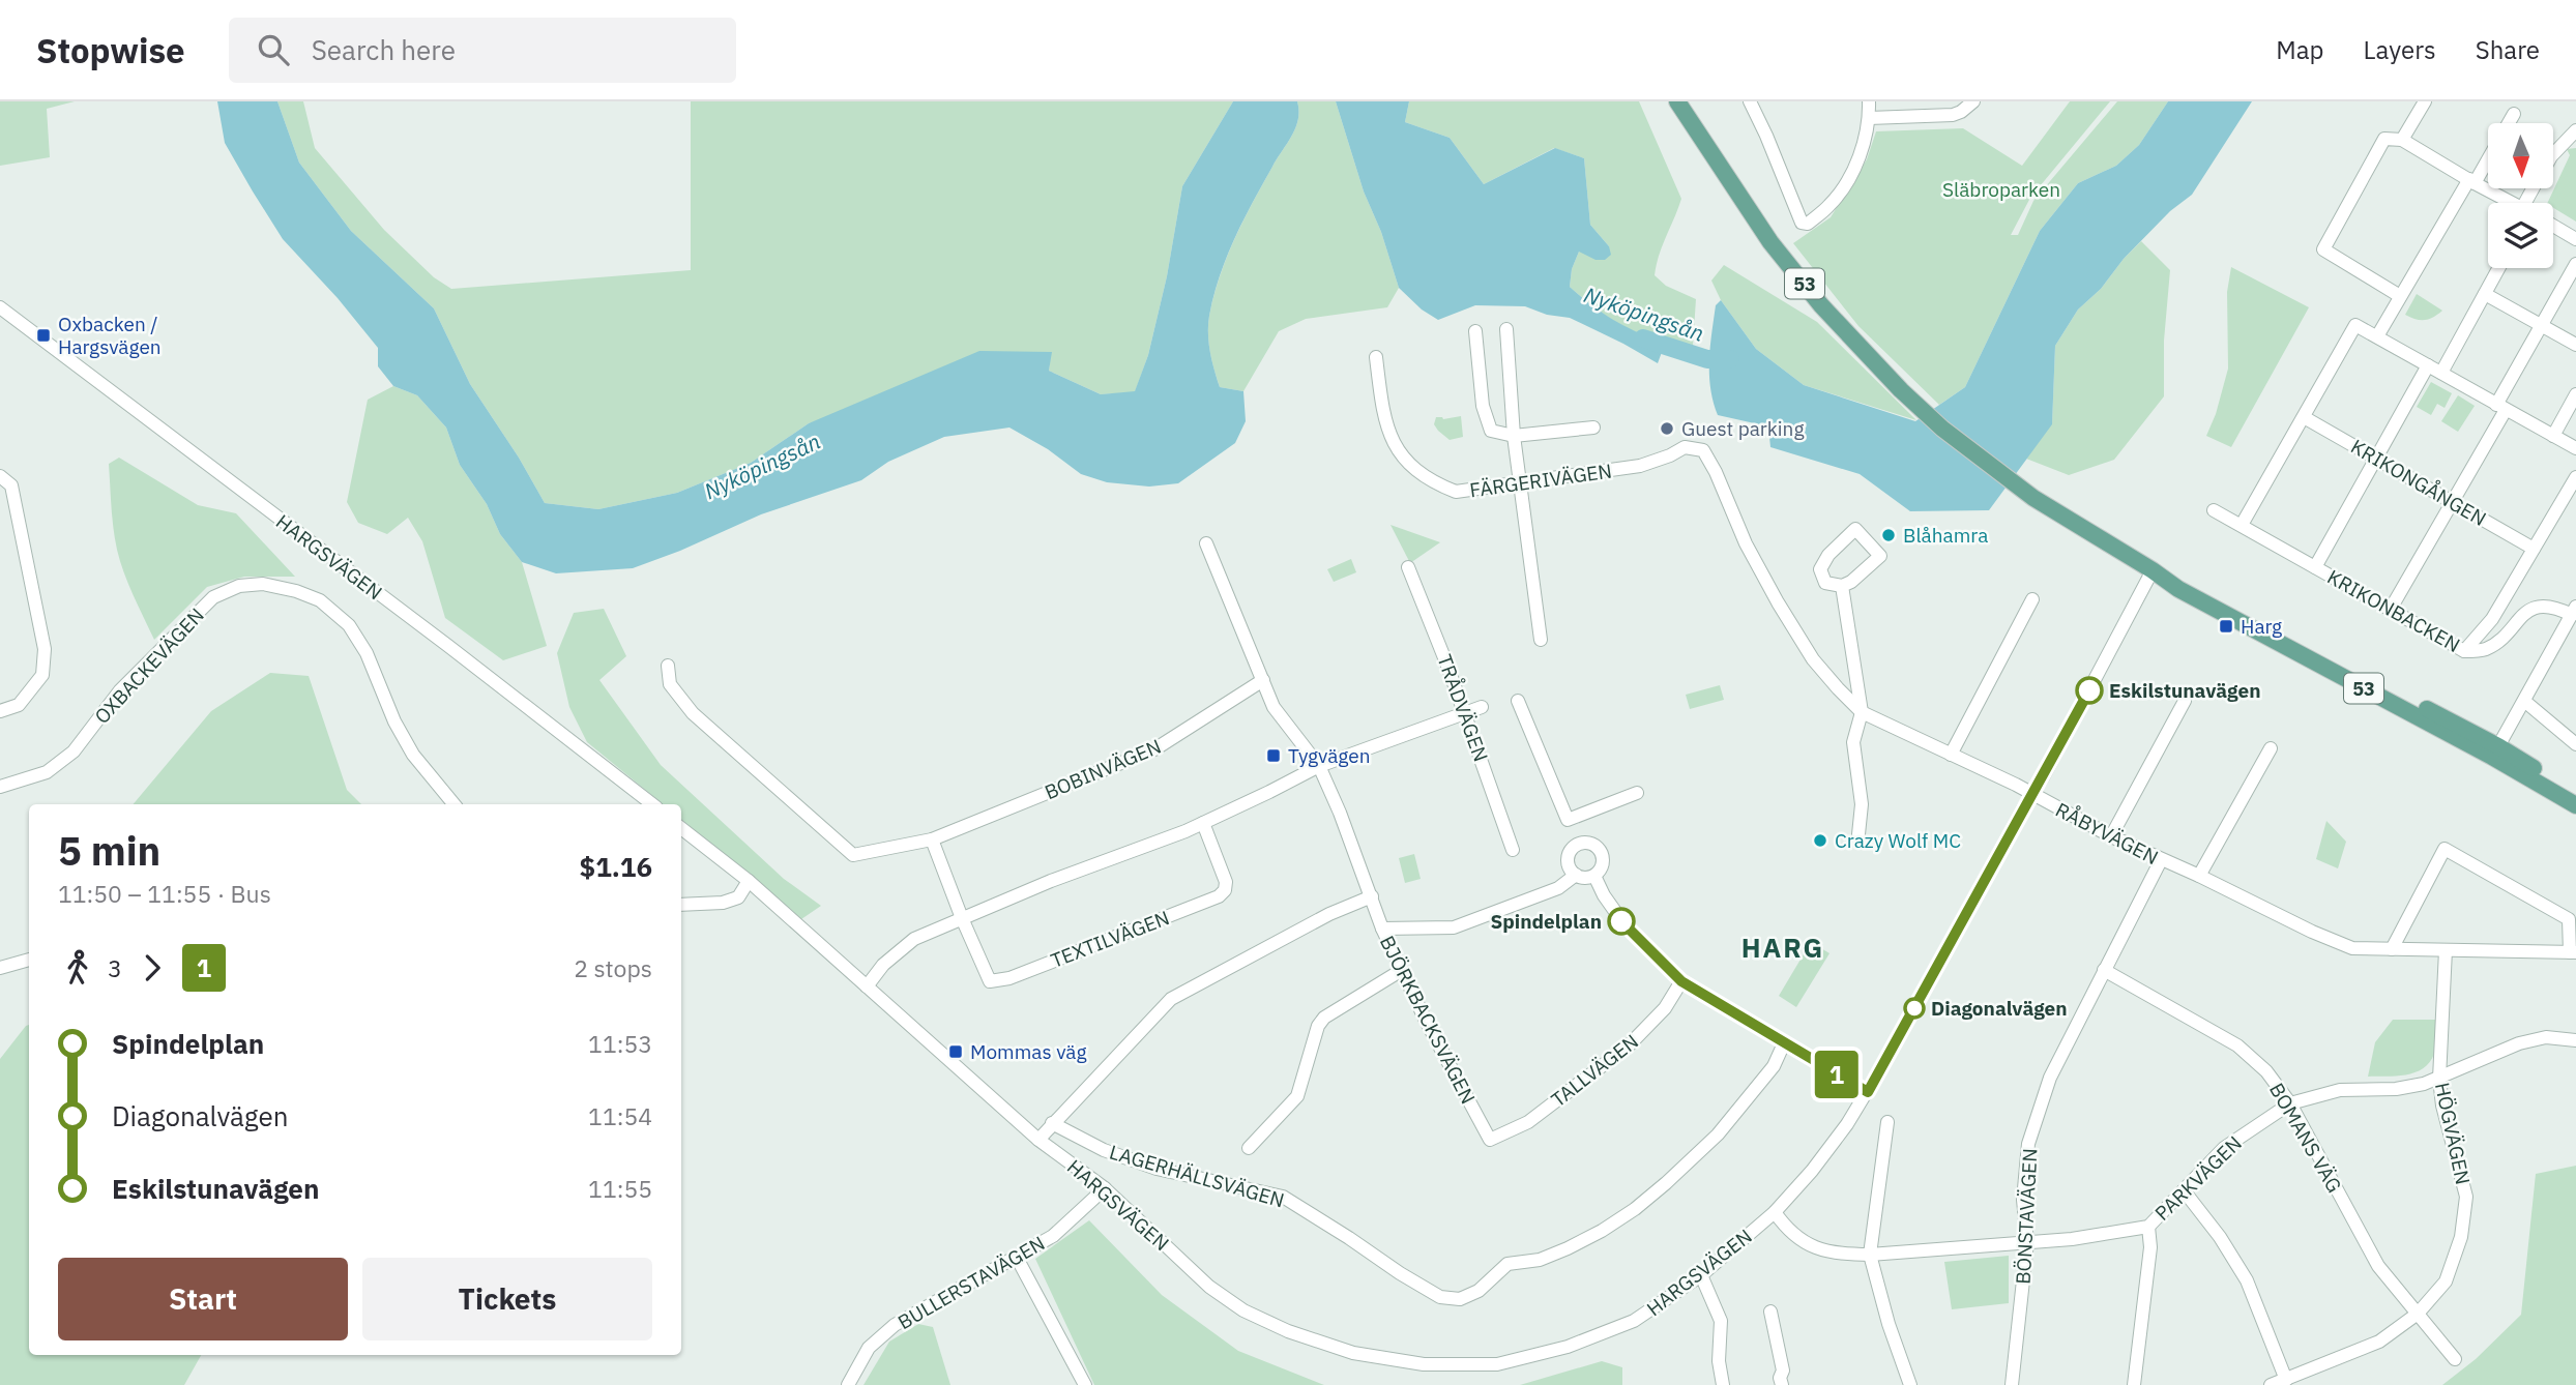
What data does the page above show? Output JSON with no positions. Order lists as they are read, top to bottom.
{
  "streets": {
    "main road": ["53"],
    "street": [
      "FÄRGERIVÄGEN",
      "KRIKONGÅNGEN",
      "HARGSVÄGEN",
      "KRIKONBACKEN",
      "OXBACKEVÄGEN",
      "TRÅDVÄGEN",
      "BOBINVÄGEN",
      "RÅBYVÄGEN",
      "TEXTILVÄGEN",
      "BJÖRKBACKSVÄGEN",
      "TALLVÄGEN",
      "HÖGVÄGEN",
      "BOMANS VÄG",
      "LAGERHÄLLSVÄGEN",
      "PARKVÄGEN",
      "BÖNSTAVÄGEN",
      "BULLERSTAVÄGEN"
    ]
  },
  "crossings": [
    ["53", "HARGSVÄGEN"],
    ["53", "KRIKONBACKEN"],
    ["FÄRGERIVÄGEN", "RÅBYVÄGEN"],
    ["HARGSVÄGEN", "RÅBYVÄGEN"],
    ["HARGSVÄGEN", "PARKVÄGEN"],
    ["HARGSVÄGEN", "BULLERSTAVÄGEN"],
    ["RÅBYVÄGEN", "HÖGVÄGEN"],
    ["RÅBYVÄGEN", "BÖNSTAVÄGEN"],
    ["BJÖRKBACKSVÄGEN", "TALLVÄGEN"],
    ["HÖGVÄGEN", "BOMANS VÄG"],
    ["HÖGVÄGEN", "PARKVÄGEN"],
    ["BOMANS VÄG", "PARKVÄGEN"],
    ["BOMANS VÄG", "BÖNSTAVÄGEN"],
    ["PARKVÄGEN", "BÖNSTAVÄGEN"]
  ],
  "districts": ["HARG"],
  "water": ["Nyköpingsån"],
  "parks": ["Släbroparken"],
  "places": {
    "transit": [
      "Oxbacken / Hargsvägen",
      "Harg",
      "Tygvägen",
      "Mommas väg"
    ],
    "other": [
      "Guest parking",
      "Blåhamra",
      "Eskilstunavägen",
      "Crazy Wolf MC",
      "Spindelplan",
      "Diagonalvägen"
    ]
  },
  "lines": ["bus line 1"],
  "north": "bottom",
  "page": {
    "header": "Stopwise",
    "search": "Search here",
    "nav": ["Map", "Layers", "Share"],
    "on_map": "1",
    "heading": ["5 min", "11:50 – 11:55 · Bus", "$1.16"],
    "legs": ["3", "1", "2 stops"],
    "list": [
      {
        "name": "Spindelplan",
        "value": "11:53"
      },
      {
        "name": "Diagonalvägen",
        "value": "11:54"
      },
      {
        "name": "Eskilstunavägen",
        "value": "11:55"
      }
    ],
    "buttons": ["Start", "Tickets"]
  }
}
